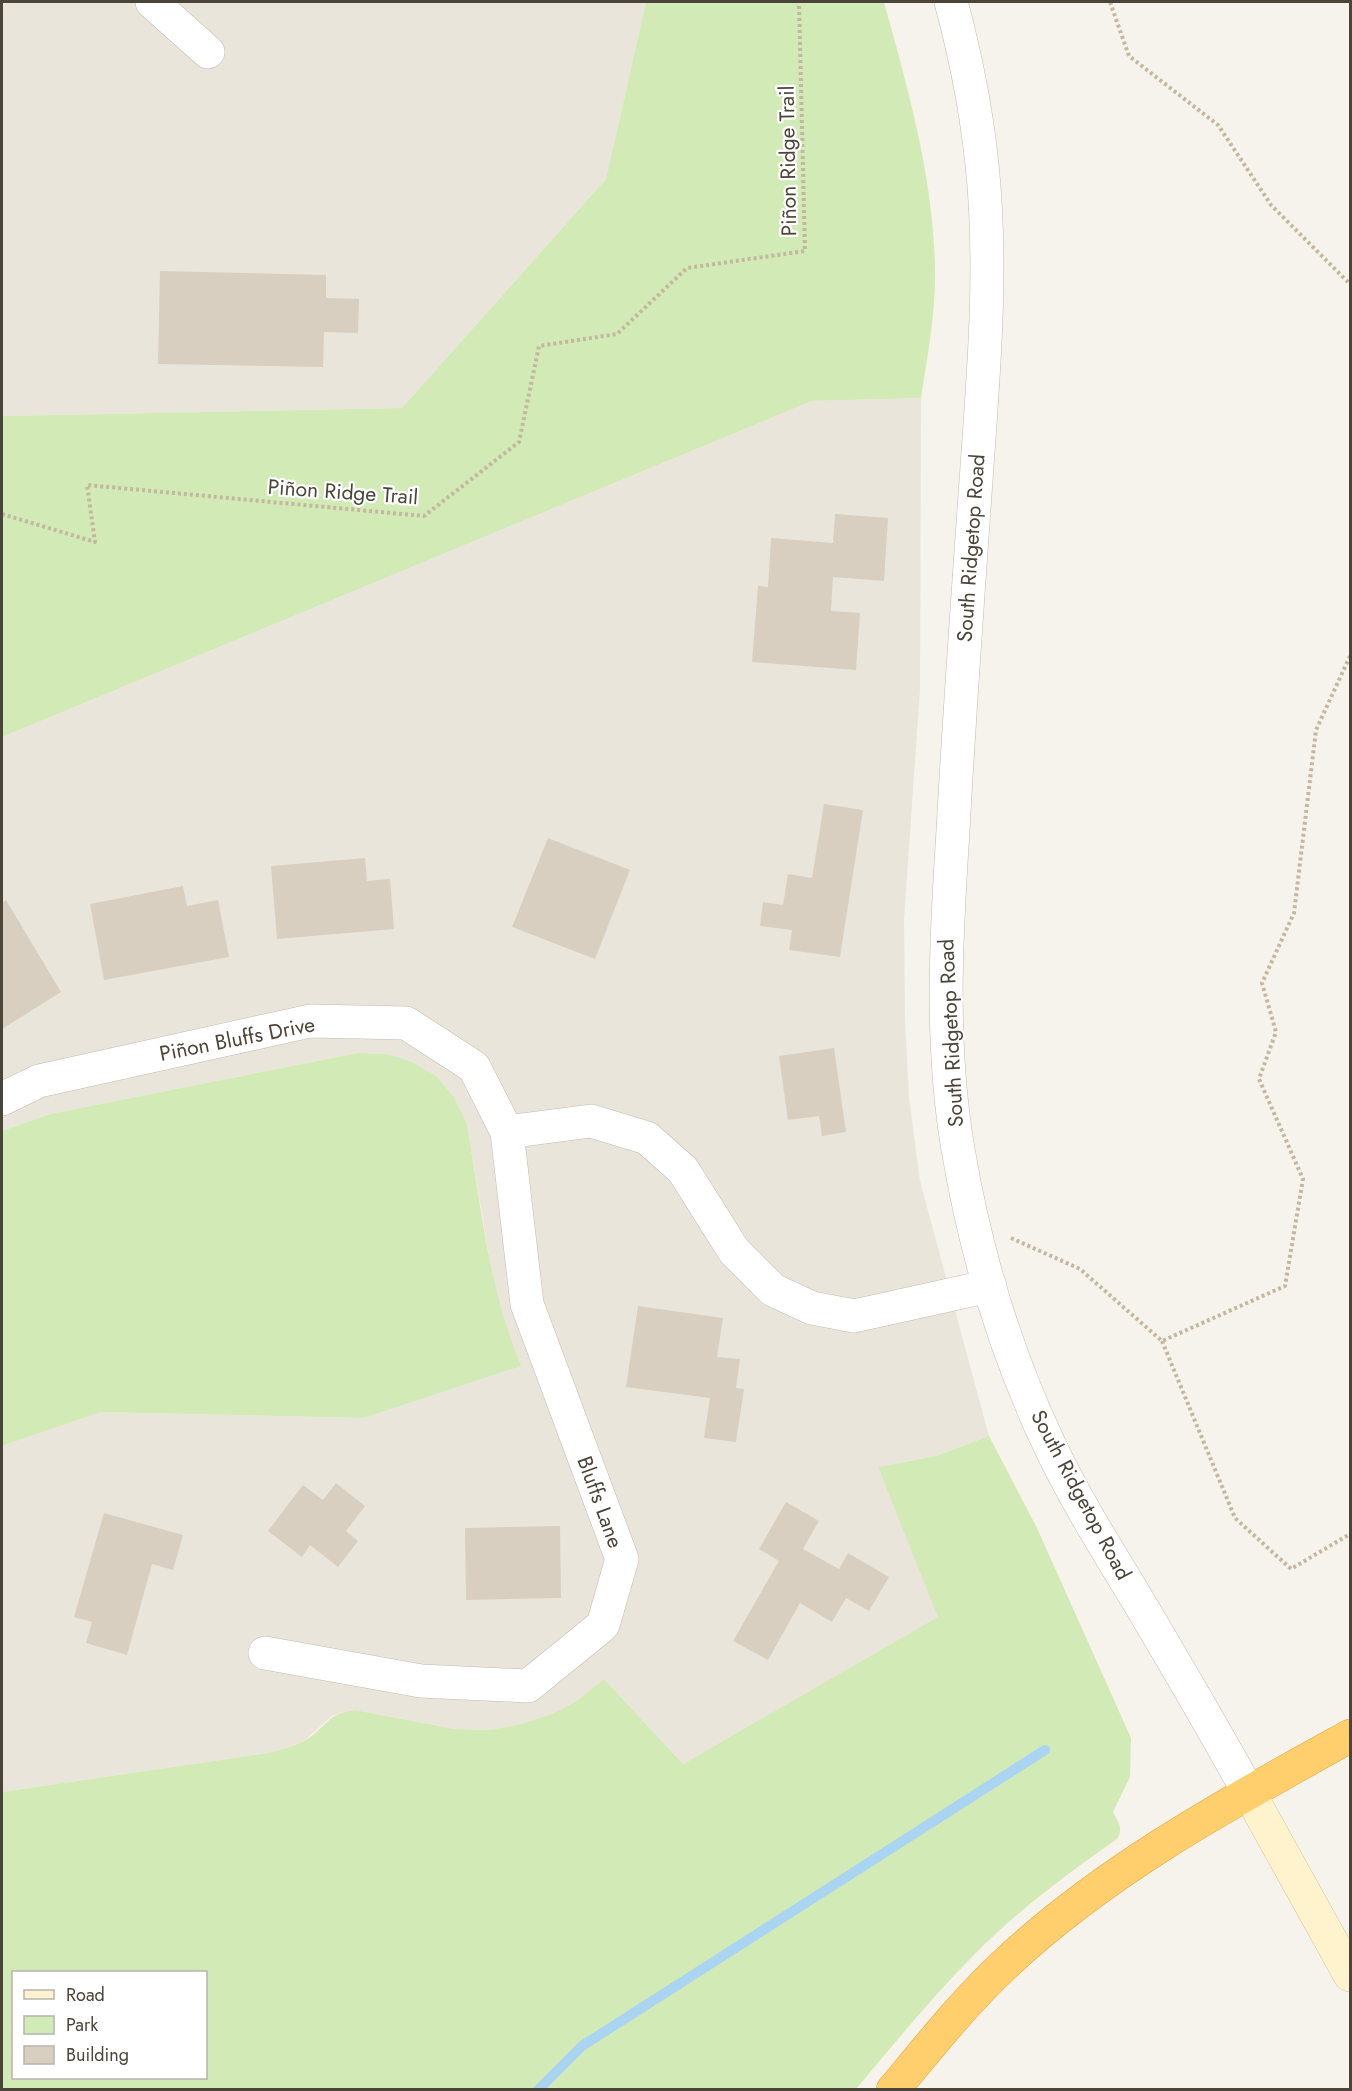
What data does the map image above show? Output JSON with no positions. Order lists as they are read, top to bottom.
{
  "streets": {
    "street": ["South Ridgetop Road", "Piñon Bluffs Drive", "Bluffs Lane"],
    "path": ["Piñon Ridge Trail"]
  },
  "crossings": [
    ["Piñon Bluffs Drive", "Bluffs Lane"]
  ],
  "legend": ["Road", "Park", "Building"]
}
